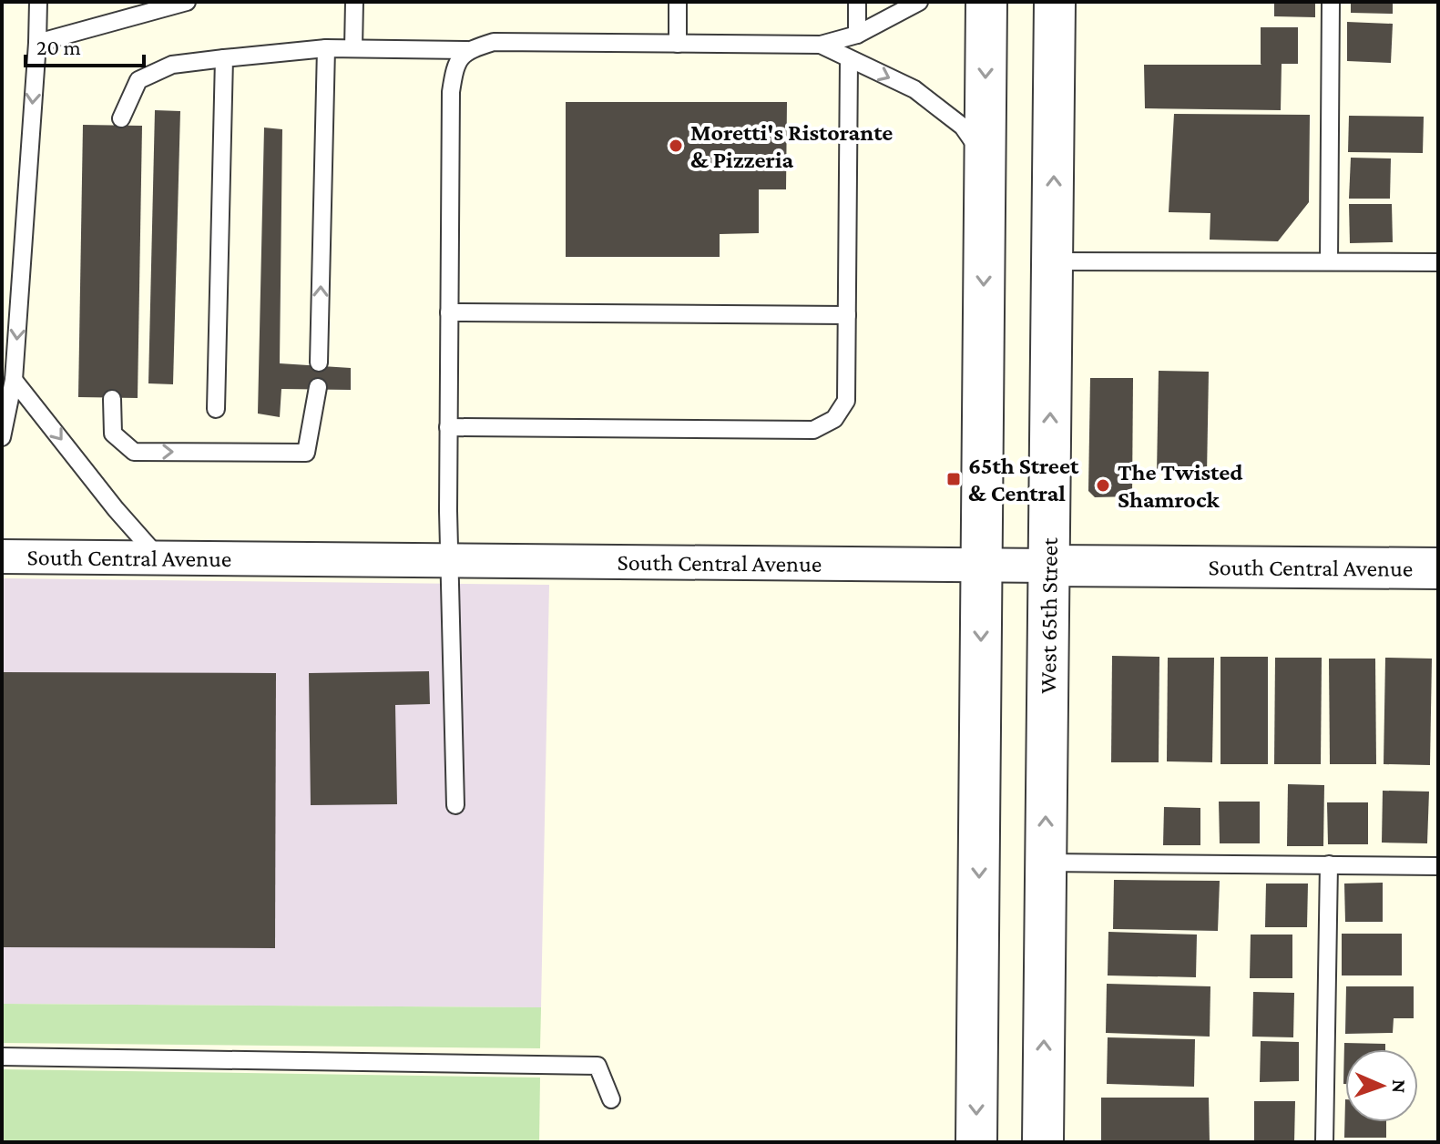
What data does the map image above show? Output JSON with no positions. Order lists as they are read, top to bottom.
{
  "streets": {
    "street": ["South Central Avenue", "West 65th Street"]
  },
  "crossings": [
    ["South Central Avenue", "West 65th Street"]
  ],
  "places": {
    "other": ["Moretti's Ristorante & Pizzeria", "The Twisted Shamrock"],
    "transit": ["65th Street & Central"]
  },
  "scale_bar": "20 m",
  "north": "right"
}
